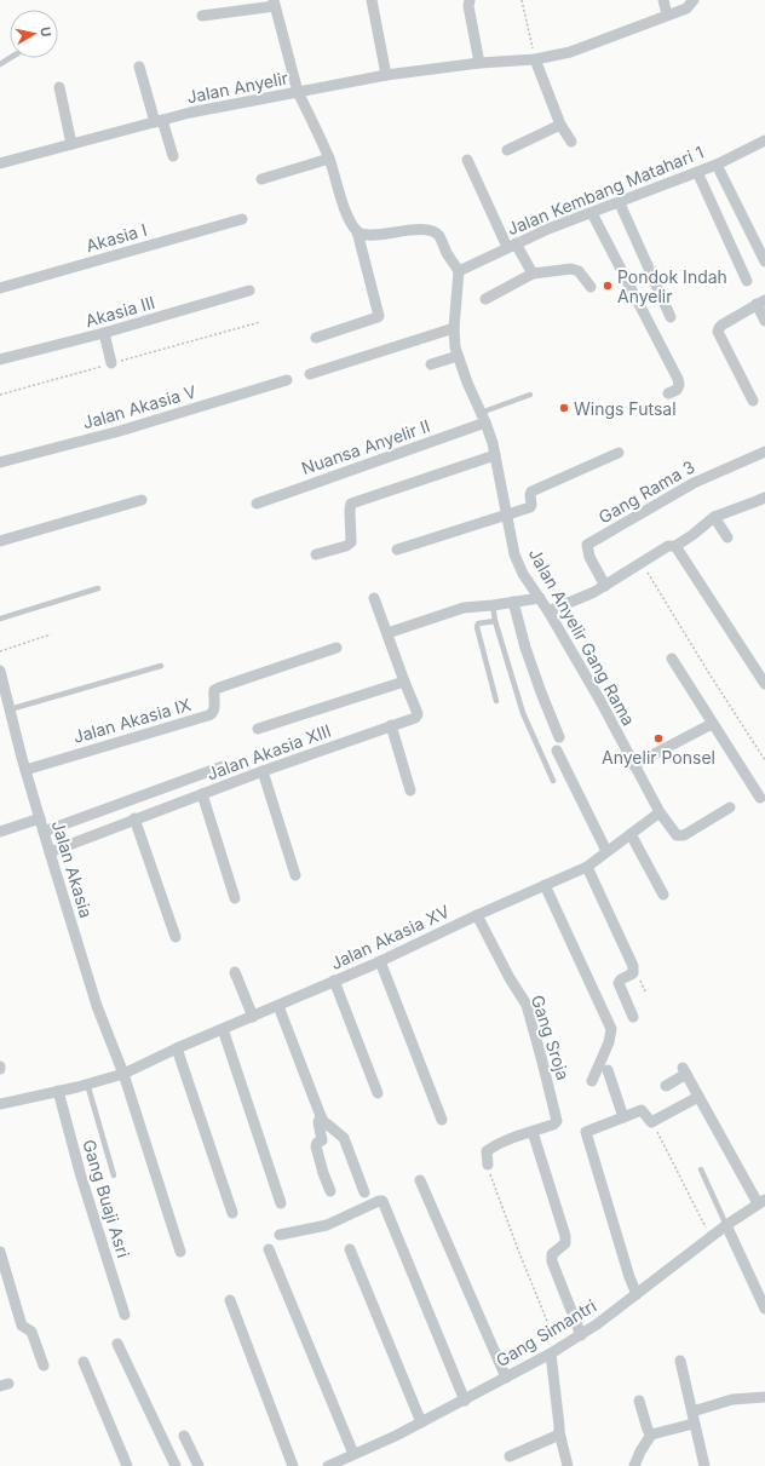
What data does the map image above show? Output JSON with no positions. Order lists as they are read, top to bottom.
{
  "streets": {
    "street": [
      "Jalan Anyelir",
      "Jalan Kembang Matahari 1",
      "Akasia I",
      "Akasia III",
      "Jalan Akasia V",
      "Nuansa Anyelir II",
      "Gang Rama 3",
      "Jalan Anyelir Gang Rama",
      "Jalan Akasia IX",
      "Jalan Akasia XIII",
      "Jalan Akasia",
      "Jalan Akasia XV",
      "Gang Sroja",
      "Gang Buaji Asri",
      "Gang Simantri"
    ]
  },
  "crossings": [
    ["Jalan Kembang Matahari 1", "Jalan Anyelir Gang Rama"],
    ["Nuansa Anyelir II", "Jalan Anyelir Gang Rama"],
    ["Jalan Anyelir Gang Rama", "Jalan Akasia XV"],
    ["Jalan Akasia IX", "Jalan Akasia"],
    ["Jalan Akasia XIII", "Jalan Akasia"],
    ["Jalan Akasia", "Jalan Akasia XV"],
    ["Jalan Akasia XV", "Gang Sroja"],
    ["Jalan Akasia XV", "Gang Buaji Asri"]
  ],
  "places": ["Pondok Indah Anyelir", "Wings Futsal", "Anyelir Ponsel"],
  "north": "right"
}
